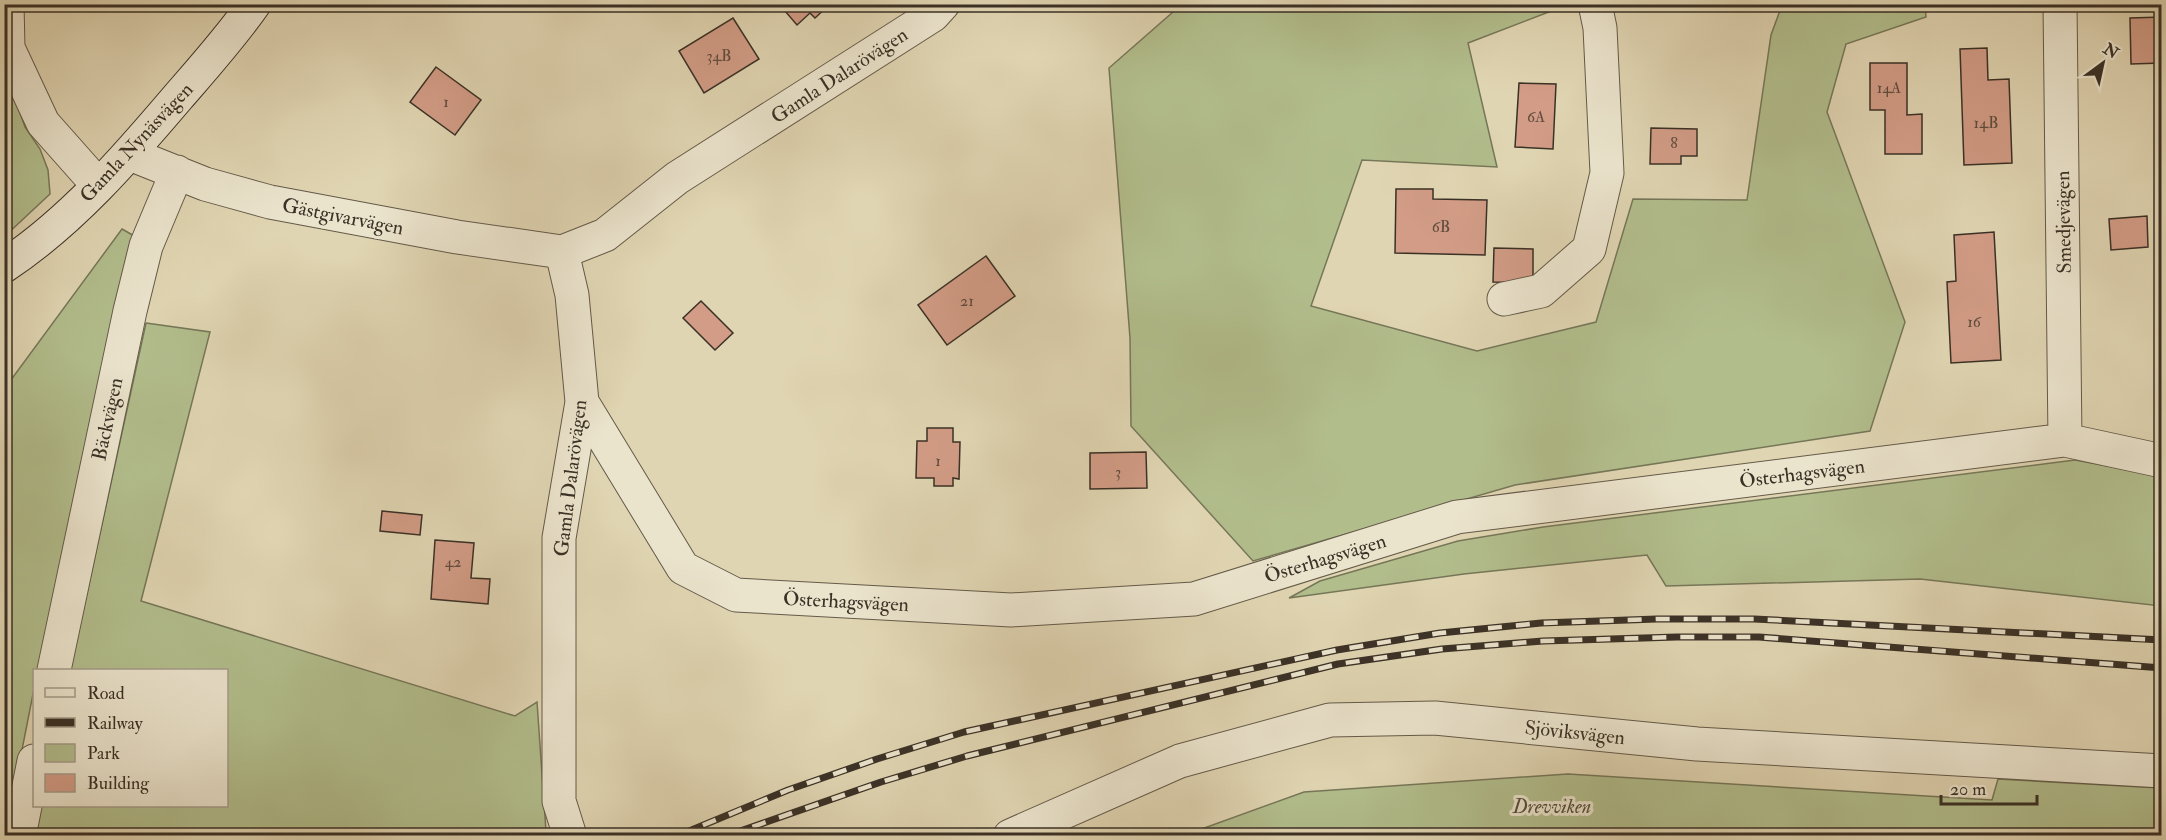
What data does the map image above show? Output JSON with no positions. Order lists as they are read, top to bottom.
{
  "streets": {
    "street": [
      "Gamla Dalarövägen",
      "Gamla Nynäsvägen",
      "Gästgivarvägen",
      "Smedjevägen",
      "Bäckvägen",
      "Österhagsvägen",
      "Sjöviksvägen"
    ]
  },
  "crossings": [
    ["Gamla Dalarövägen", "Gästgivarvägen"],
    ["Gamla Dalarövägen", "Österhagsvägen"],
    ["Gamla Nynäsvägen", "Gästgivarvägen"],
    ["Gästgivarvägen", "Bäckvägen"],
    ["Smedjevägen", "Österhagsvägen"]
  ],
  "parks": ["Drevviken"],
  "house_numbers": [
    "34B",
    "14A",
    "1",
    "6A",
    "14B",
    "8",
    "6B",
    "21",
    "16",
    "1",
    "3",
    "42"
  ],
  "legend": [
    "Road",
    "Railway",
    "Park",
    "Building"
  ],
  "scale_bar": "20 m",
  "north": "top right"
}
